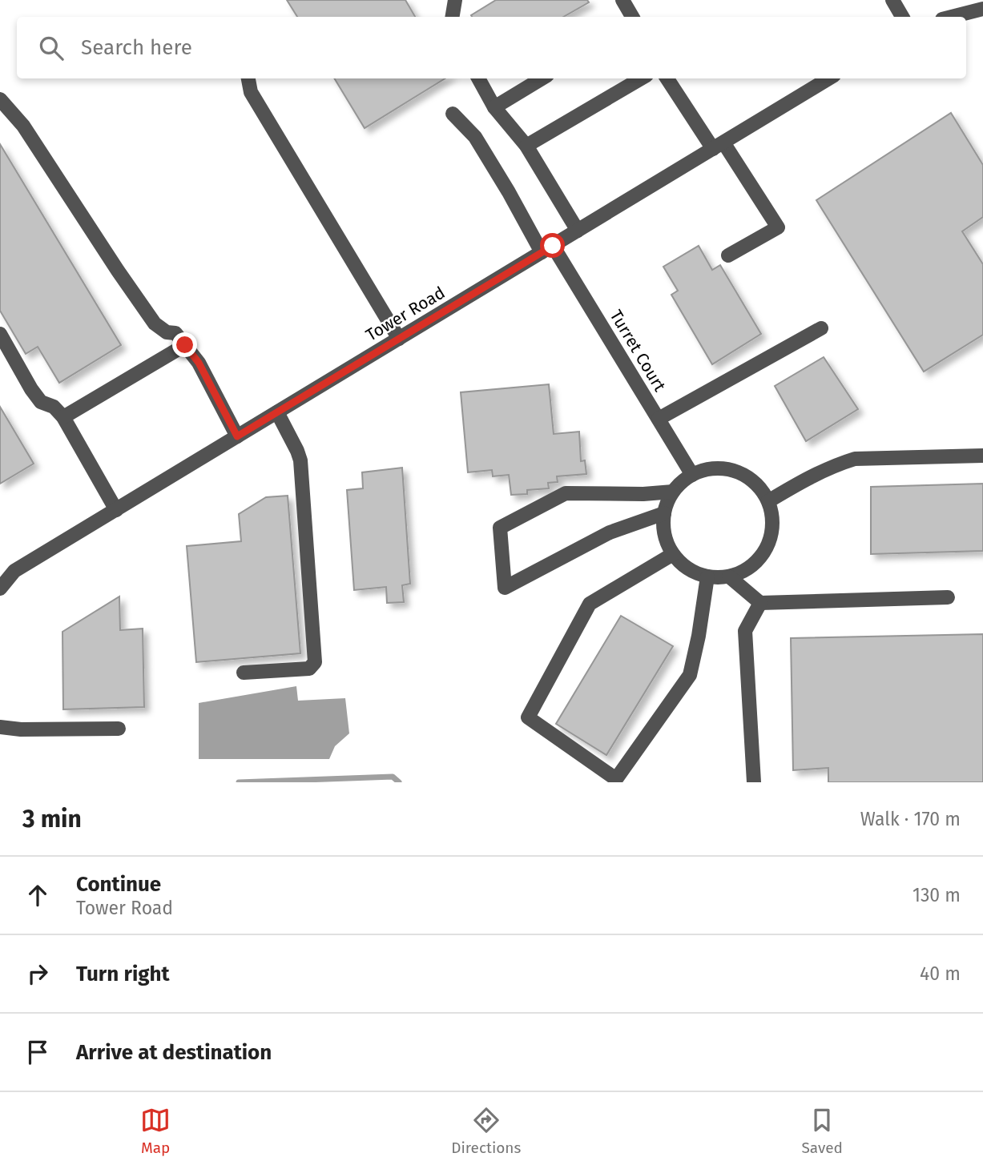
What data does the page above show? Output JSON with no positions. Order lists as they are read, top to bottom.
{
  "streets": {
    "street": ["Tower Road", "Turret Court"]
  },
  "crossings": [
    ["Tower Road", "Turret Court"]
  ],
  "page": {
    "search": "Search here",
    "heading": ["3 min", "Walk · 170 m"],
    "list": [
      ["Continue", "Tower Road", "130 m"],
      ["Turn right", "40 m"],
      "Arrive at destination"
    ],
    "nav": ["Map", "Directions", "Saved"]
  }
}
